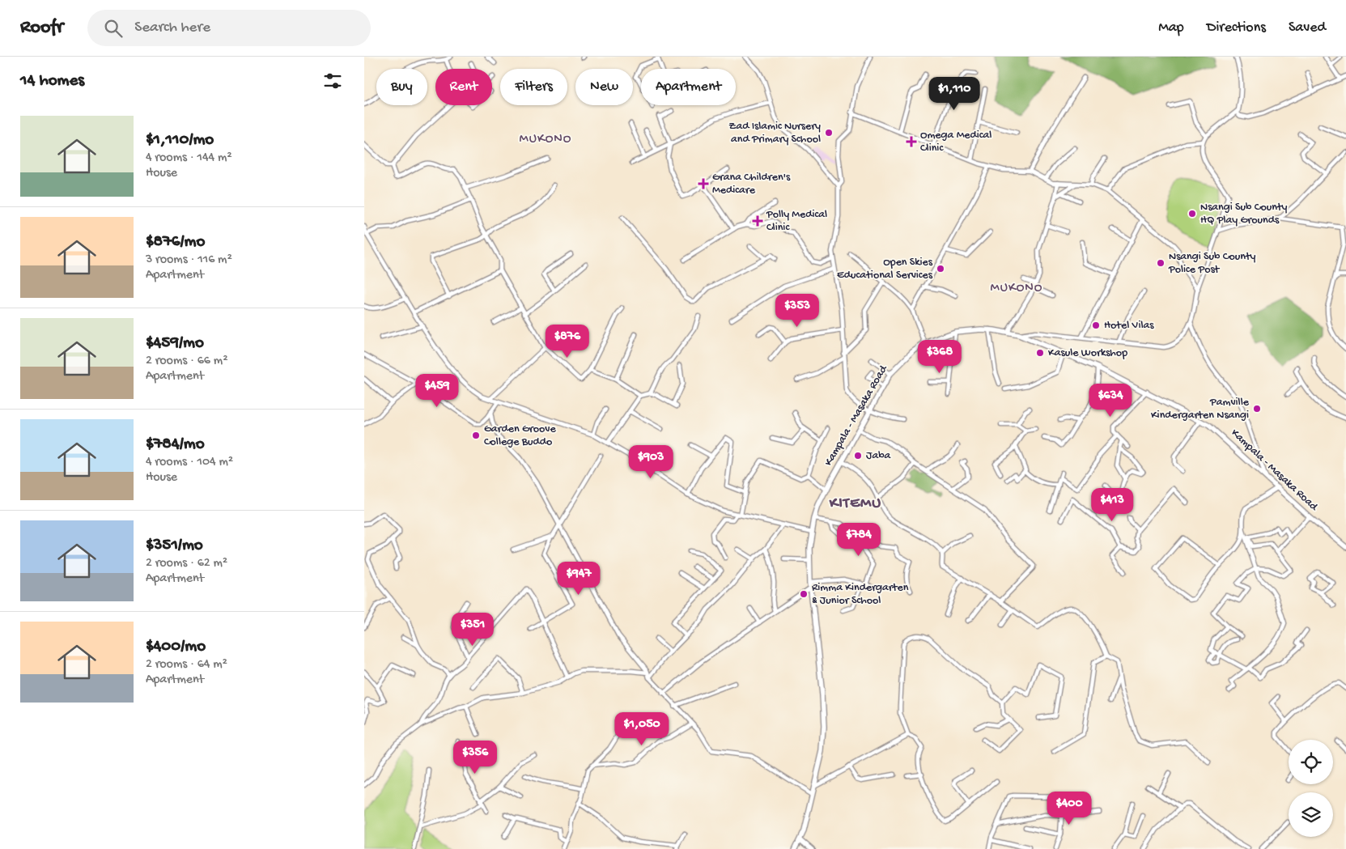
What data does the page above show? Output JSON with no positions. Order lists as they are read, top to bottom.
{
  "streets": {
    "main road": ["Kampala - Masaka Road"]
  },
  "districts": ["MUKONO", "MUKONO", "KITEMU"],
  "places": {
    "other": [
      "Zad Islamic Nursery and Primary School",
      "Nsangi Sub County HQ Play Grounds",
      "Nsangi Sub County Police Post",
      "Open Skies Educational Services",
      "Hotel Vilas",
      "Kasule Workshop",
      "Pamville Kindergarten Nsangi",
      "Garden Groove College Buddo",
      "Jaba",
      "Rimma Kindergarten & Junior School"
    ],
    "health": ["Omega Medical Clinic", "Grana Children's Medicare", "Polly Medical Clinic"]
  },
  "page": {
    "header": "Roofr",
    "search": "Search here",
    "nav": ["Map", "Directions", "Saved"],
    "heading": "14 homes",
    "chip": [
      "Buy",
      "Rent",
      "Filters",
      "New",
      "Apartment"
    ],
    "price": [
      "$1,110",
      "$353",
      "$876",
      "$368",
      "$459",
      "$634",
      "$903",
      "$413",
      "$784",
      "$947",
      "$351",
      "$1,050",
      "$356",
      "$400"
    ],
    "list": [
      {
        "name": "$1,110/mo",
        "note": "4 rooms · 144 m² · House"
      },
      {
        "name": "$876/mo",
        "note": "3 rooms · 116 m² · Apartment"
      },
      {
        "name": "$459/mo",
        "note": "2 rooms · 66 m² · Apartment"
      },
      {
        "name": "$784/mo",
        "note": "4 rooms · 104 m² · House"
      },
      {
        "name": "$351/mo",
        "note": "2 rooms · 62 m² · Apartment"
      },
      {
        "name": "$400/mo",
        "note": "2 rooms · 64 m² · Apartment"
      }
    ]
  }
}
